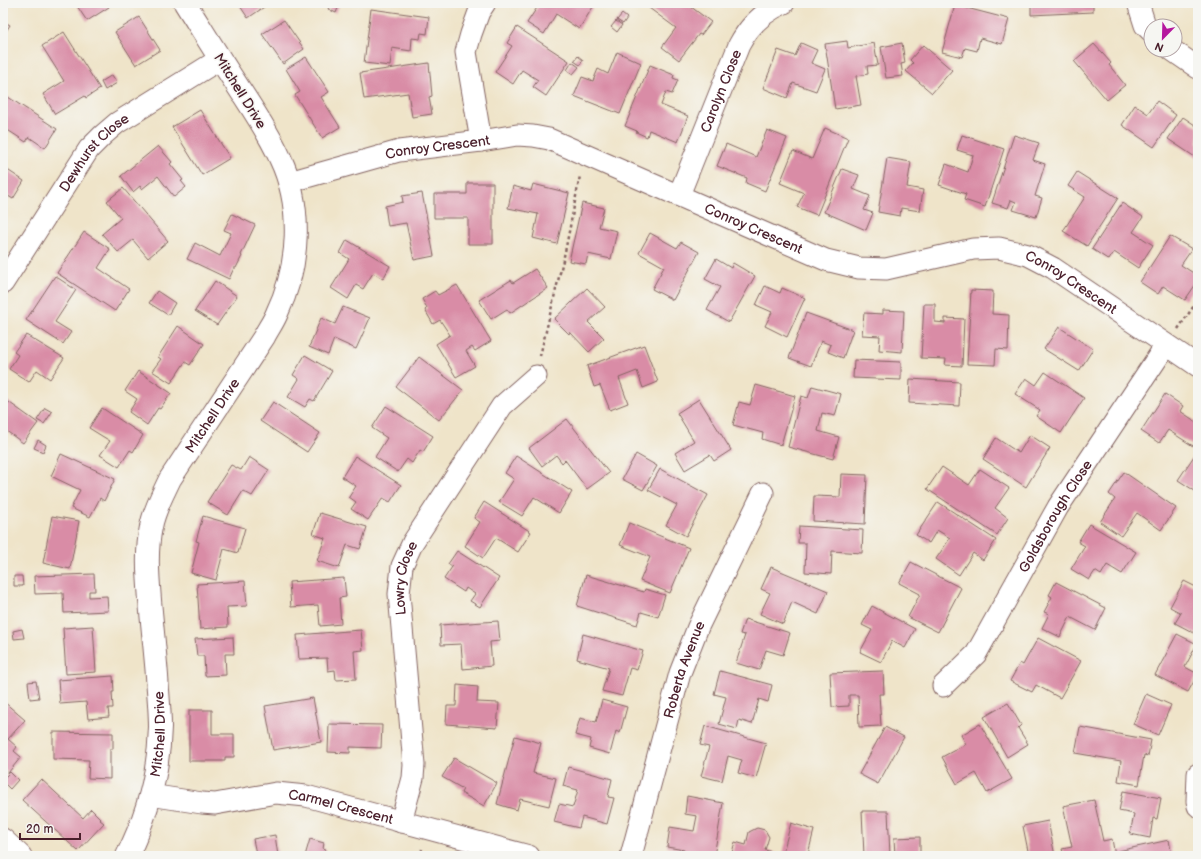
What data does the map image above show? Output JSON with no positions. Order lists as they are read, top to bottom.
{
  "streets": {
    "street": [
      "Mitchell Drive",
      "Carolyn Close",
      "Conroy Crescent",
      "Dewhurst Close",
      "Goldsborough Close",
      "Lowry Close",
      "Roberta Avenue",
      "Carmel Crescent"
    ]
  },
  "crossings": [
    ["Mitchell Drive", "Conroy Crescent"],
    ["Mitchell Drive", "Dewhurst Close"],
    ["Mitchell Drive", "Carmel Crescent"],
    ["Carolyn Close", "Conroy Crescent"],
    ["Conroy Crescent", "Goldsborough Close"],
    ["Lowry Close", "Carmel Crescent"]
  ],
  "scale_bar": "20 m",
  "north": "bottom left"
}
